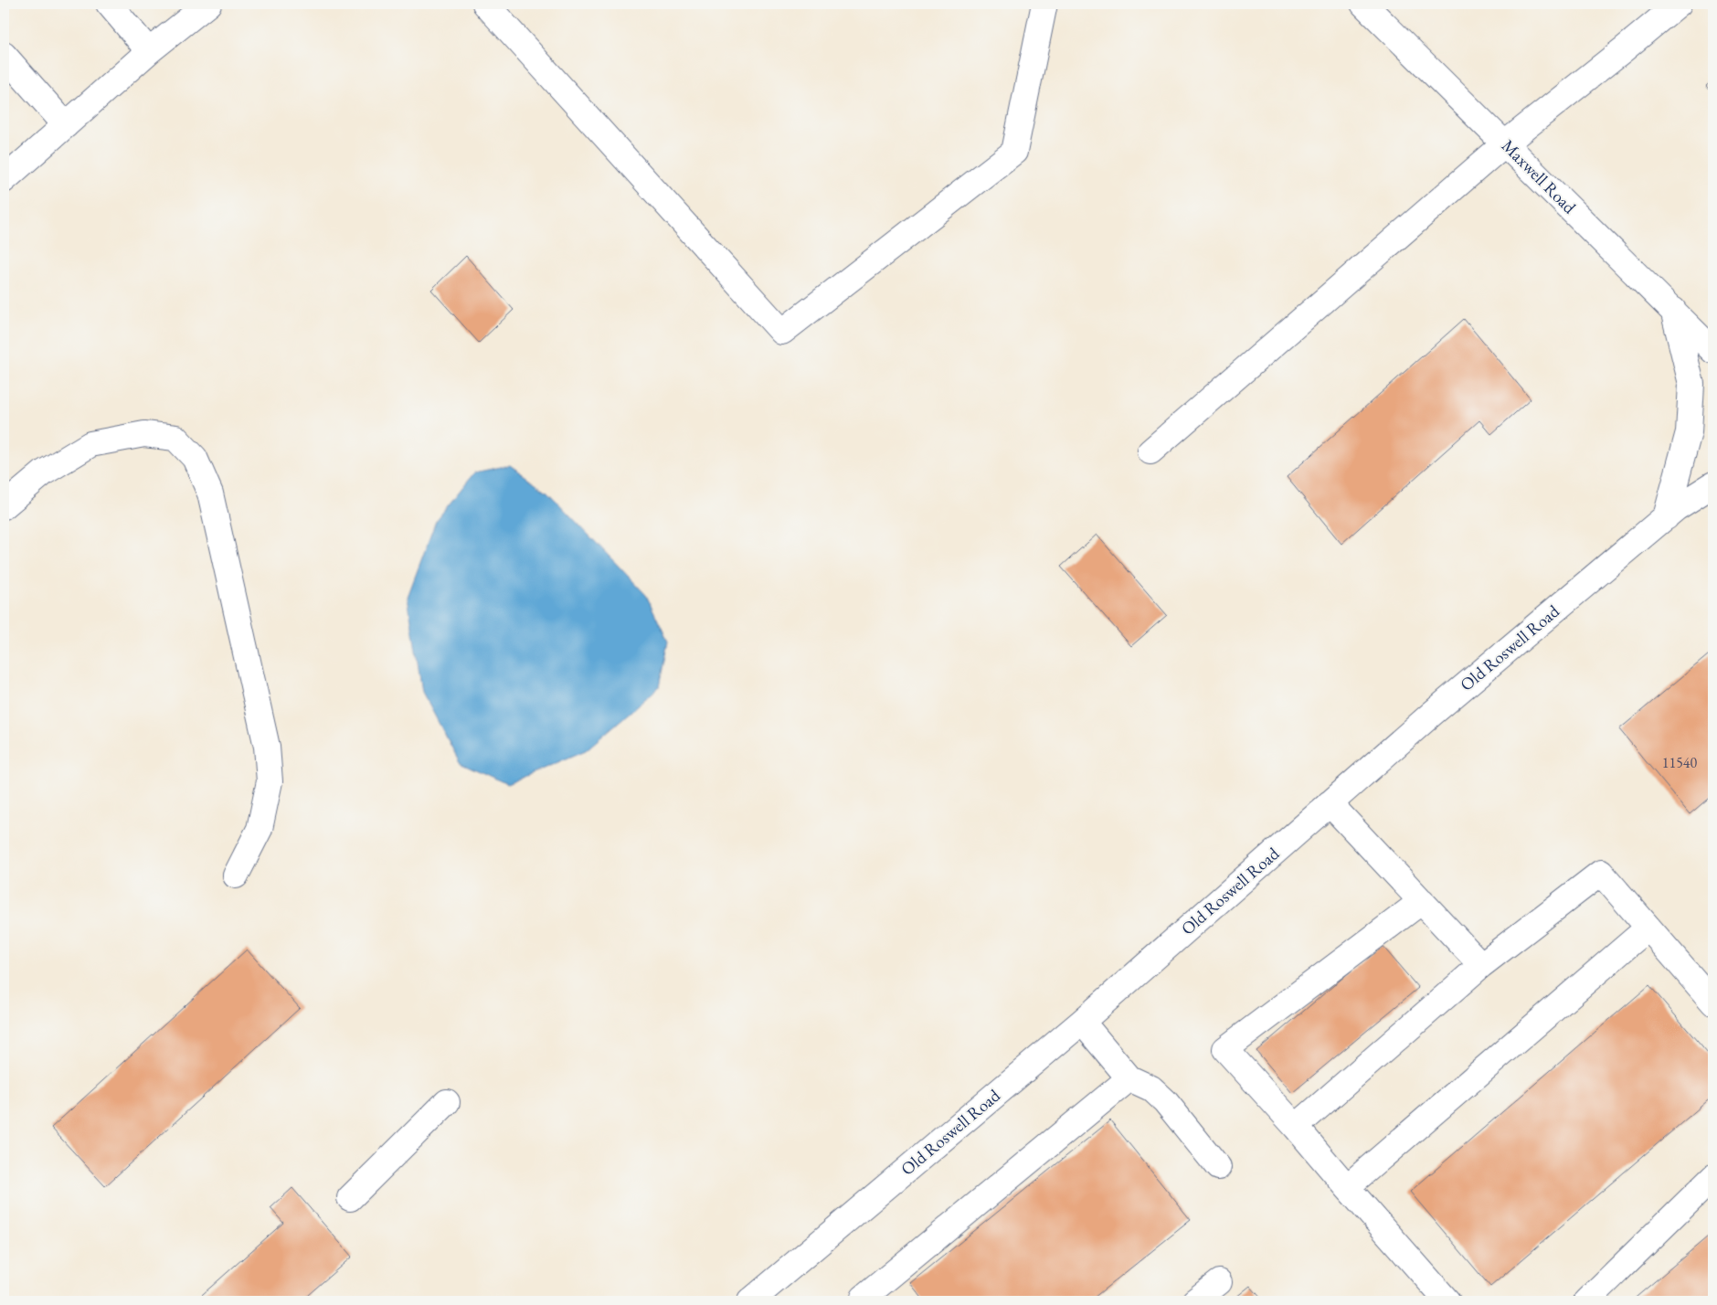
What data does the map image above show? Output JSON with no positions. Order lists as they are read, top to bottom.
{
  "streets": {
    "street": ["Maxwell Road", "Old Roswell Road"]
  },
  "house_numbers": ["11540"]
}
